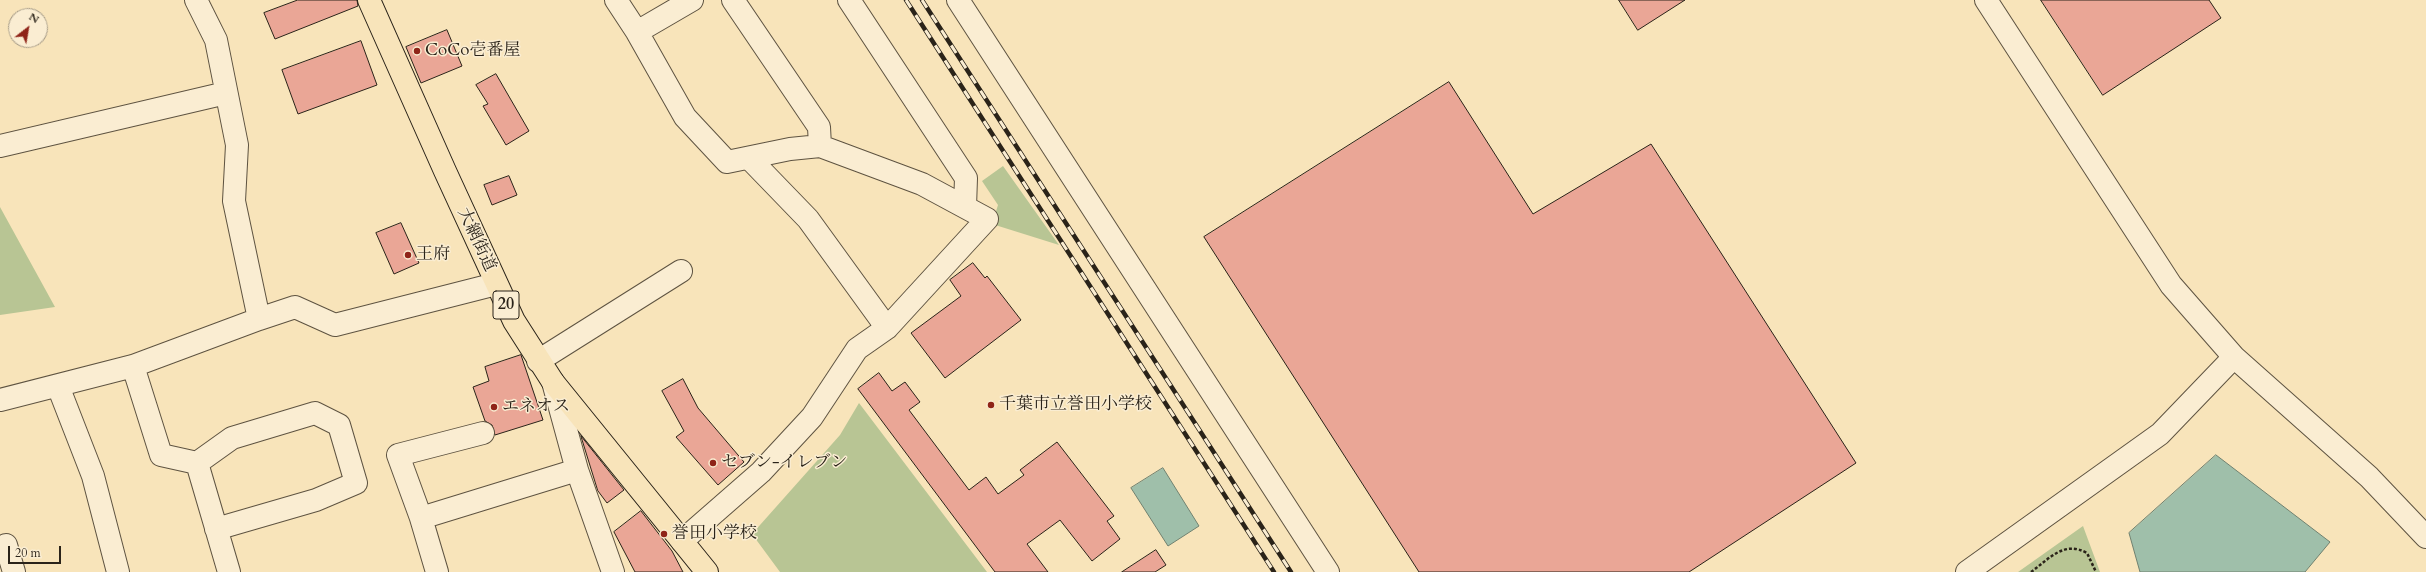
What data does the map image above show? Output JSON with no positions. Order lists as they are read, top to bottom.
{
  "streets": {
    "main road": ["大網街道", "20"]
  },
  "places": [
    "CoCo壱番屋",
    "王府",
    "千葉市立誉田小学校",
    "エネオス",
    "セブン-イレブン",
    "誉田小学校"
  ],
  "scale_bar": "20 m",
  "north": "top right"
}
